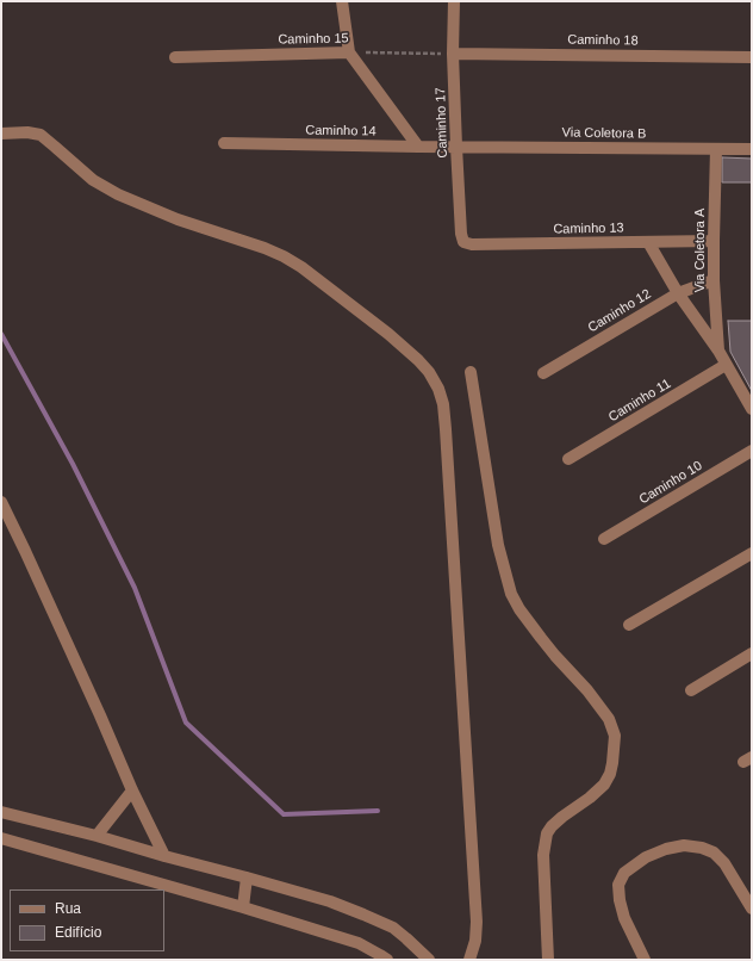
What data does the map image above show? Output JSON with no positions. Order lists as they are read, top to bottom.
{
  "streets": {
    "street": [
      "Caminho 15",
      "Caminho 18",
      "Caminho 17",
      "Caminho 14",
      "Via Coletora B",
      "Caminho 13",
      "Via Coletora A",
      "Caminho 12",
      "Caminho 11",
      "Caminho 10"
    ]
  },
  "crossings": [
    ["Caminho 15", "Caminho 18"],
    ["Caminho 15", "Caminho 17"],
    ["Caminho 18", "Caminho 17"],
    ["Caminho 17", "Caminho 14"],
    ["Caminho 17", "Via Coletora B"],
    ["Caminho 17", "Caminho 13"],
    ["Caminho 14", "Via Coletora B"],
    ["Via Coletora B", "Via Coletora A"],
    ["Caminho 13", "Via Coletora A"],
    ["Via Coletora A", "Caminho 12"],
    ["Via Coletora A", "Caminho 11"]
  ],
  "legend": ["Rua", "Edifício"]
}
